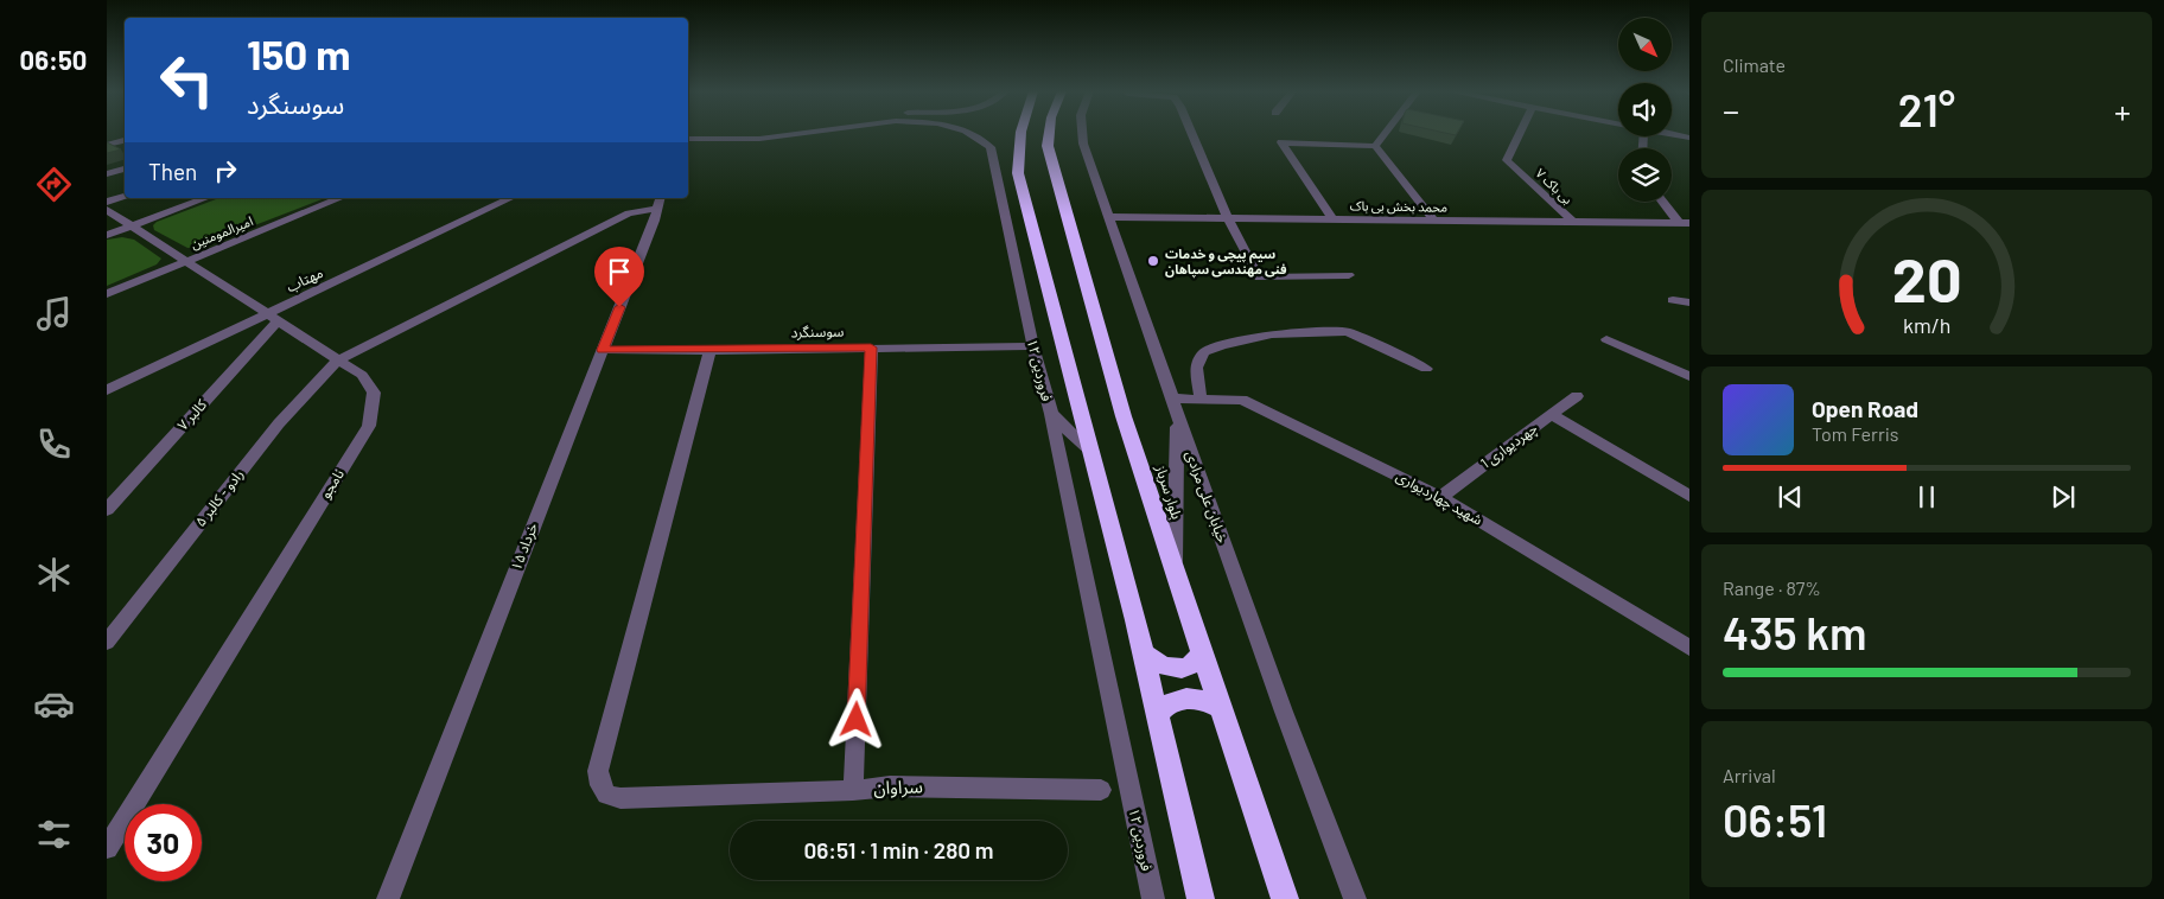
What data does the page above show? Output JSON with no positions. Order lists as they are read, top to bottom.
{
  "streets": {
    "highway": ["بلوار سرباز"],
    "street": [
      "بی باک ۷",
      "محمد بخش بی باک",
      "امیرالمومنین",
      "مهتاب",
      "سوسنگرد",
      "۱۲ فروردین",
      "کالبر ۷",
      "چهردیواری 1",
      "نامجو",
      "خیابان علی مرادی",
      "رادو - کالبر ۵",
      "شهید چهاردیواری",
      "۱۵ خرداد",
      "سراوان"
    ]
  },
  "crossings": [
    ["بی باک ۷", "محمد بخش بی باک"],
    ["محمد بخش بی باک", "خیابان علی مرادی"],
    ["امیرالمومنین", "نامجو"],
    ["مهتاب", "کالبر ۷"],
    ["مهتاب", "نامجو"],
    ["سوسنگرد", "۱۲ فروردین"],
    ["سوسنگرد", "۱۵ خرداد"],
    ["سوسنگرد", "سراوان"],
    ["کالبر ۷", "نامجو"],
    ["چهردیواری 1", "شهید چهاردیواری"],
    ["نامجو", "رادو - کالبر ۵"],
    ["خیابان علی مرادی", "شهید چهاردیواری"]
  ],
  "places": ["سیم پیچی و خدمات فنی مهندسی سپاهان"],
  "north": "bottom right",
  "page": {
    "tabs": "06:50",
    "tile": [
      "Climate",
      ["Range · 87%", "435 km"],
      ["Arrival", "06:51"]
    ],
    "turn": ["150 m", "سوسنگرد"],
    "heat": ["−", "21°", "+"],
    "then": "Then",
    "song": ["Open Road", "Tom Ferris"],
    "limit": "30",
    "trip": "06:51 · 1 min · 280 m",
    "gauge": ["20", "km/h"]
  }
}
